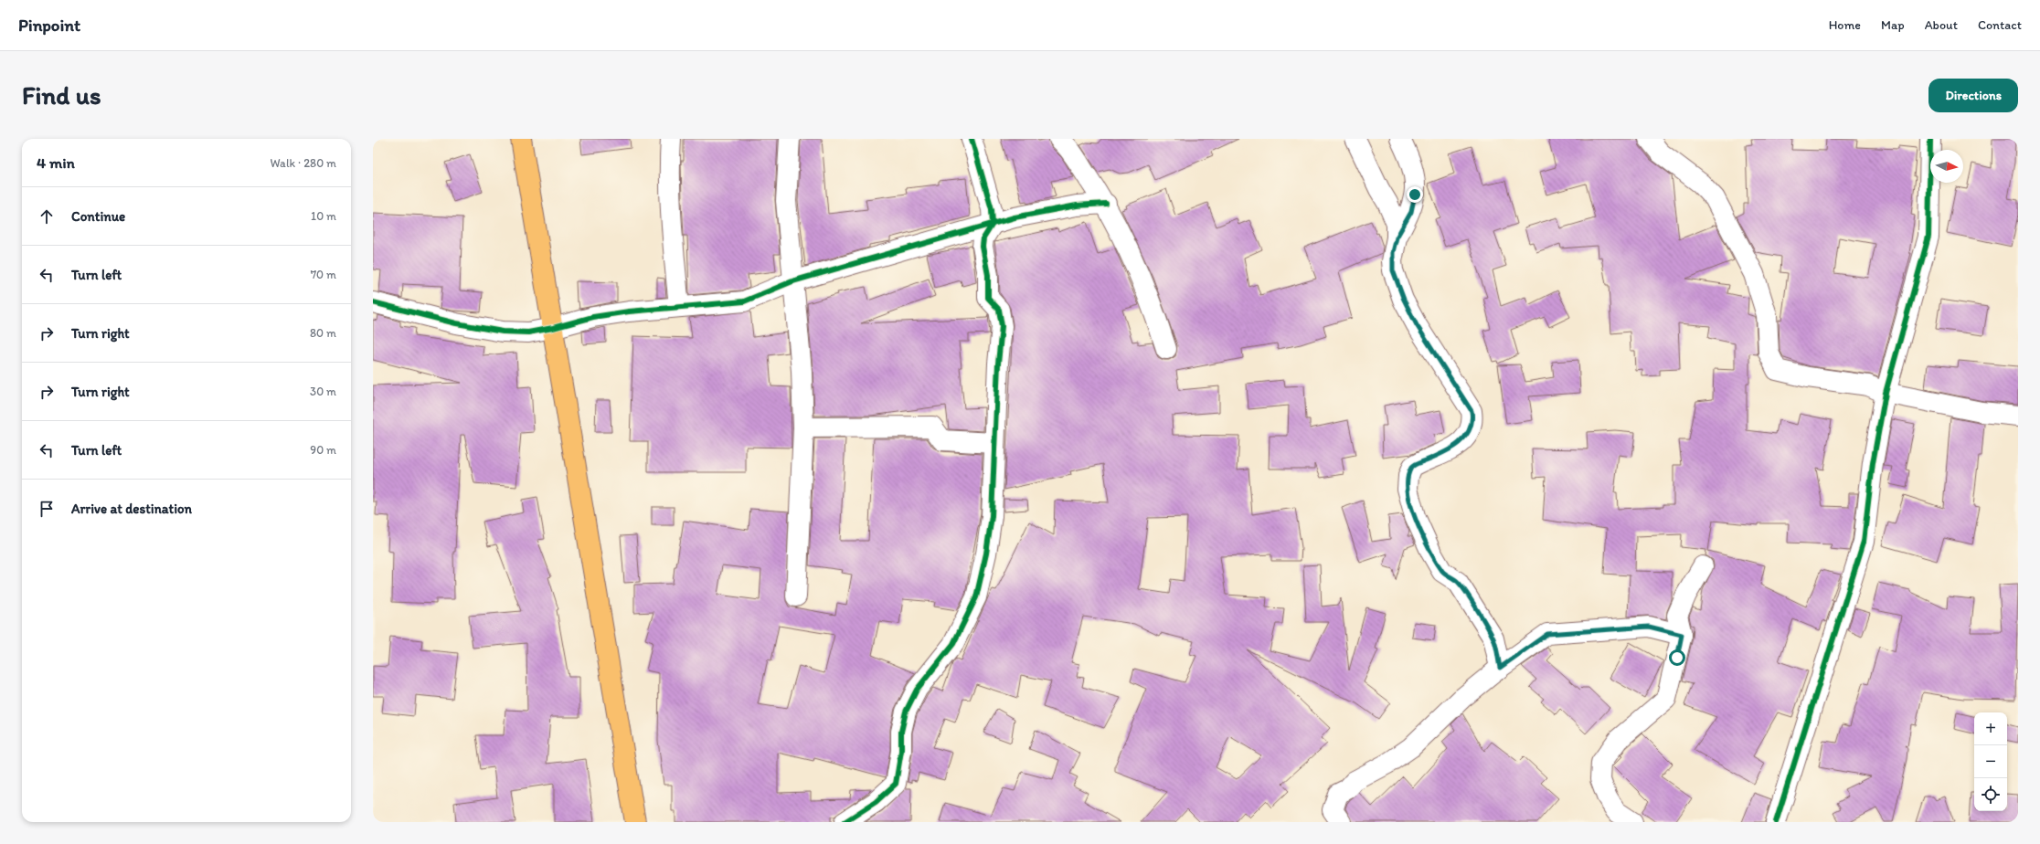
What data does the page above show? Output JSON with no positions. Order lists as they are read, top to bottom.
{
  "north": "right",
  "page": {
    "header": "Pinpoint",
    "nav": [
      "Home",
      "Map",
      "About",
      "Contact"
    ],
    "buttons": "Directions",
    "title": "Find us",
    "heading": ["4 min", "Walk · 280 m"],
    "list": [
      ["Continue", "10 m"],
      ["Turn left", "70 m"],
      ["Turn right", "80 m"],
      ["Turn right", "30 m"],
      ["Turn left", "90 m"],
      "Arrive at destination"
    ],
    "map_buttons": ["+", "−"]
  }
}
